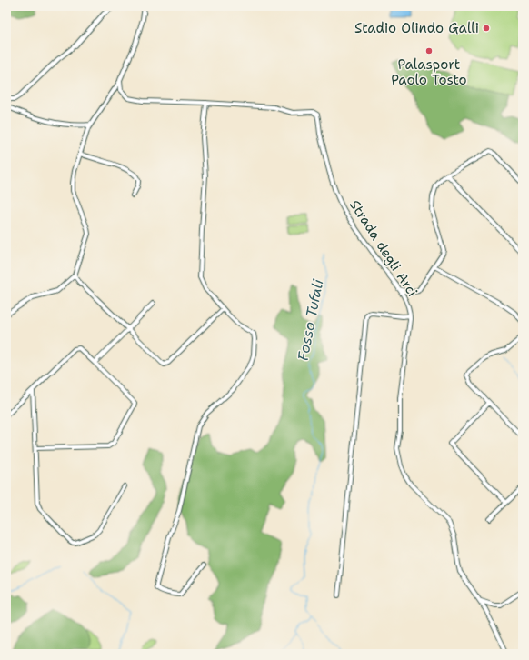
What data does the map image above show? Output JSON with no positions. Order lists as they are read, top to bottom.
{
  "streets": {
    "street": ["Strada degli Arci"]
  },
  "water": ["Fosso Tufali"],
  "places": ["Stadio Olindo Galli", "Palasport Paolo Tosto"]
}
